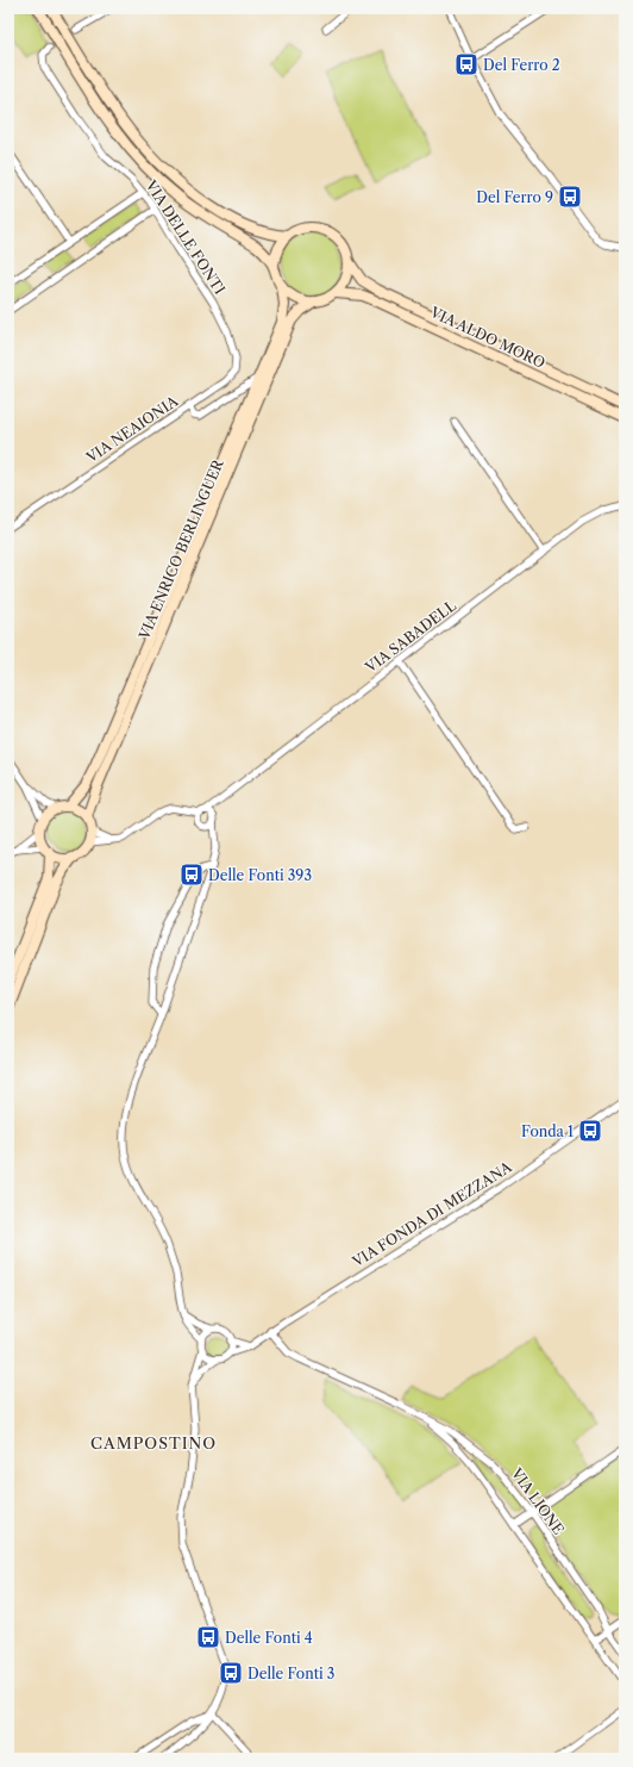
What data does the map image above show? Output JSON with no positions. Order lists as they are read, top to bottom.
{
  "streets": {
    "main road": ["VIA ALDO MORO", "VIA ENRICO BERLINGUER"],
    "street": [
      "VIA DELLE FONTI",
      "VIA NEAIONIA",
      "VIA SABADELL",
      "VIA FONDA DI MEZZANA",
      "VIA LIONE"
    ]
  },
  "crossings": [
    ["VIA DELLE FONTI", "VIA NEAIONIA"],
    ["VIA ALDO MORO", "VIA ENRICO BERLINGUER"],
    ["VIA FONDA DI MEZZANA", "VIA LIONE"]
  ],
  "districts": ["CAMPOSTINO"],
  "places": {
    "bus stop": [
      "Del Ferro 2",
      "Del Ferro 9",
      "Delle Fonti 393",
      "Fonda 1",
      "Delle Fonti 4",
      "Delle Fonti 3"
    ]
  }
}
